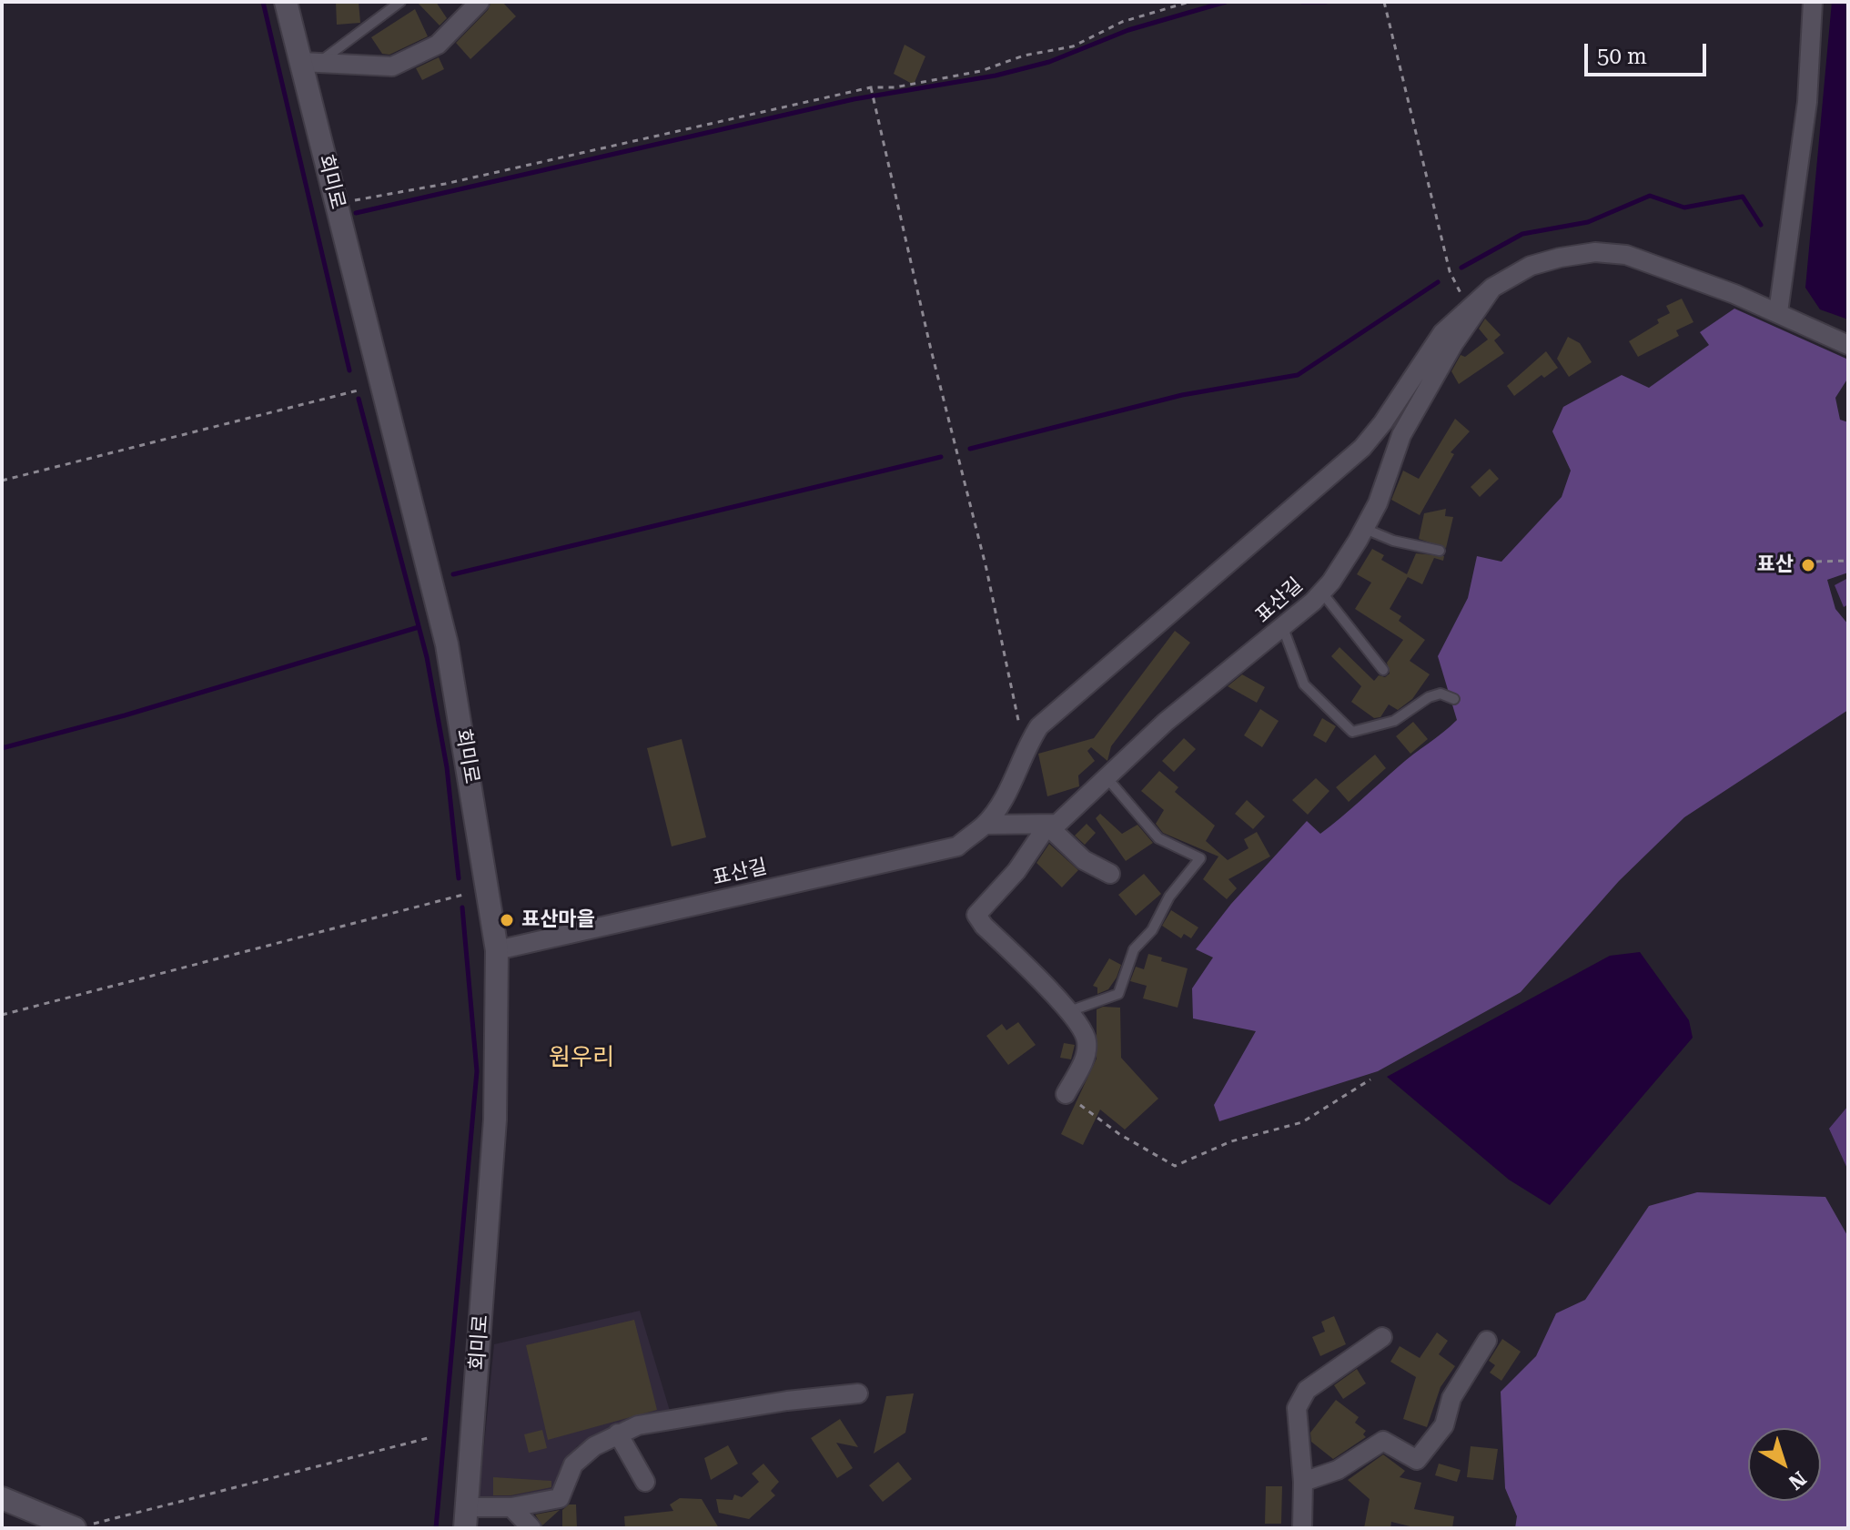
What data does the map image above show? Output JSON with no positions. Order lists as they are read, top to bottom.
{
  "streets": {
    "street": ["회미로", "표산길"]
  },
  "crossings": [
    ["회미로", "표산길"]
  ],
  "districts": ["원우리"],
  "places": ["표산", "표산마을"],
  "scale_bar": "50 m",
  "north": "bottom right"
}
